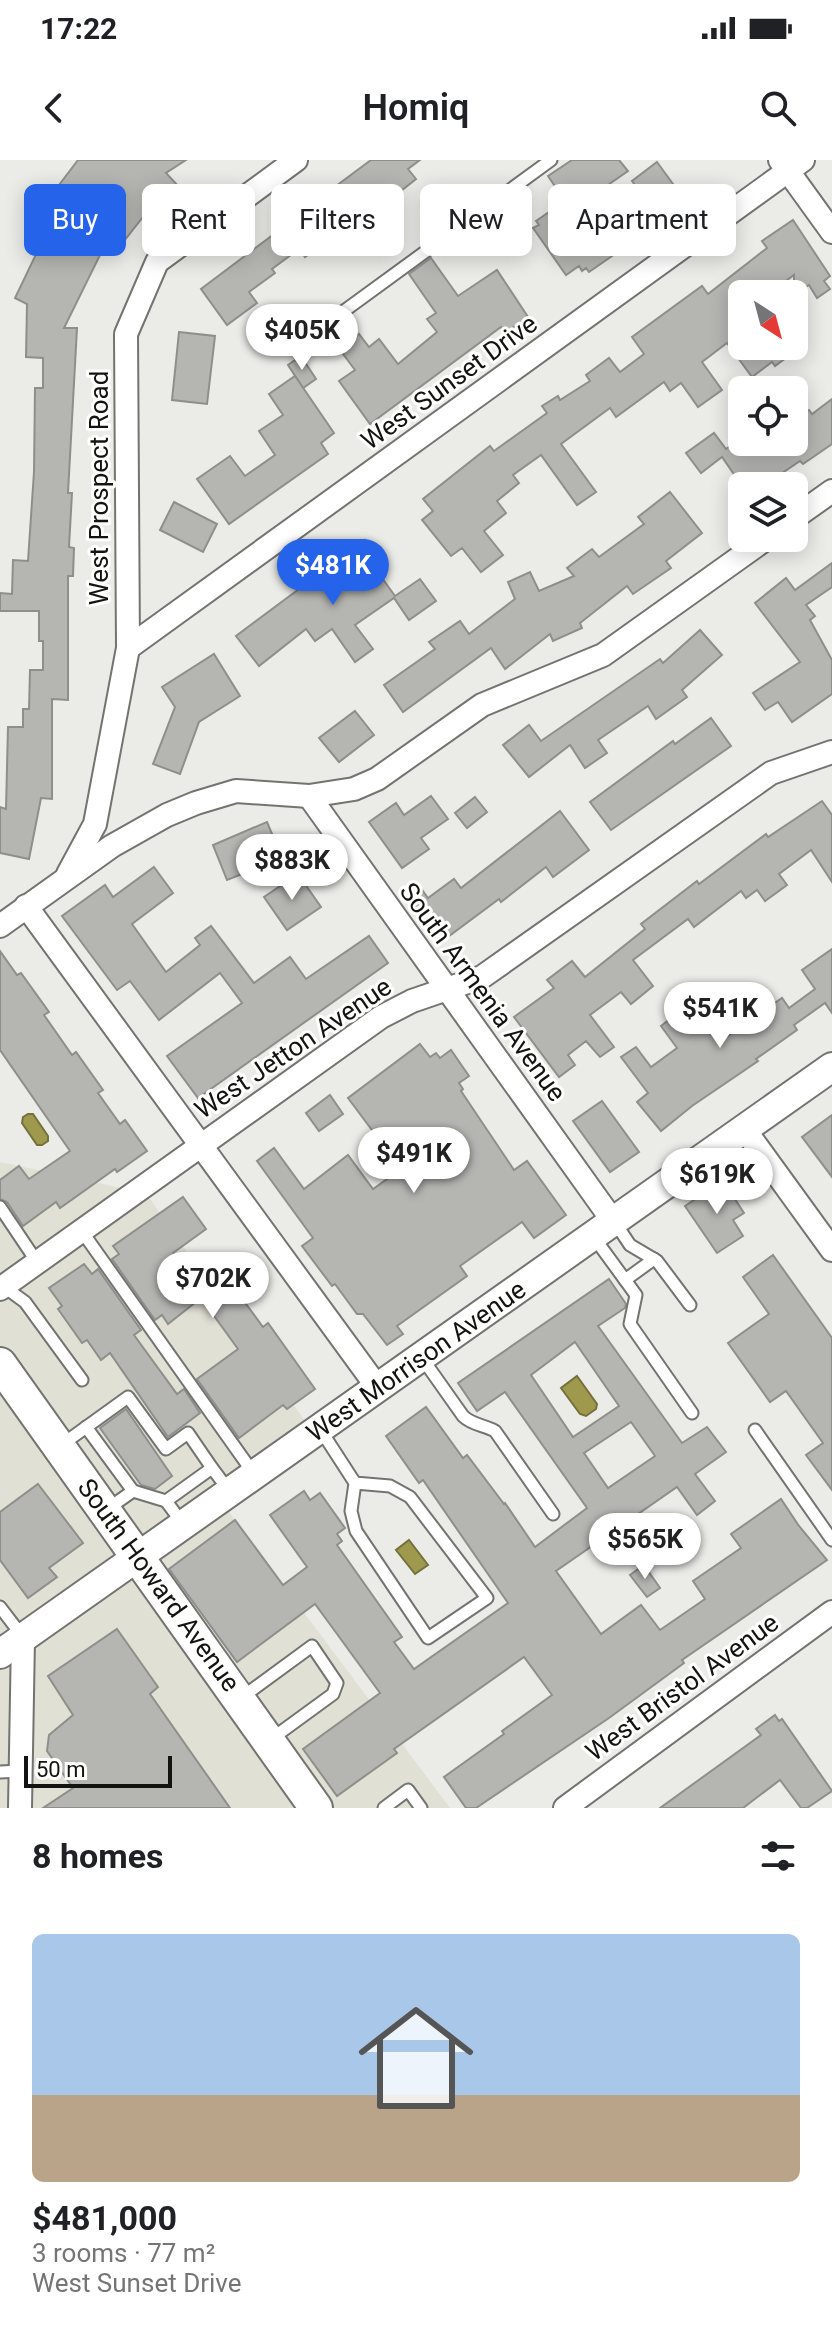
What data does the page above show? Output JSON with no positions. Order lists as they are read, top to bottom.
{
  "streets": {
    "main road": ["South Howard Avenue"],
    "street": [
      "West Sunset Drive",
      "West Prospect Road",
      "South Armenia Avenue",
      "West Jetton Avenue",
      "West Morrison Avenue",
      "West Bristol Avenue"
    ]
  },
  "crossings": [
    ["West Sunset Drive", "West Prospect Road"],
    ["South Armenia Avenue", "West Jetton Avenue"],
    ["South Armenia Avenue", "West Morrison Avenue"],
    ["West Morrison Avenue", "South Howard Avenue"]
  ],
  "scale_bar": "50 m",
  "north": "bottom right",
  "page": {
    "status": "17:22",
    "header": "Homiq",
    "chip": [
      "Buy",
      "Rent",
      "Filters",
      "New",
      "Apartment"
    ],
    "price": [
      "$405K",
      "$481K",
      "$883K",
      "$541K",
      "$491K",
      "$619K",
      "$702K",
      "$565K"
    ],
    "scale": "50 m",
    "heading": "8 homes",
    "list": [
      {
        "name": "$481,000",
        "note": "3 rooms · 77 m² · West Sunset Drive"
      }
    ]
  }
}
